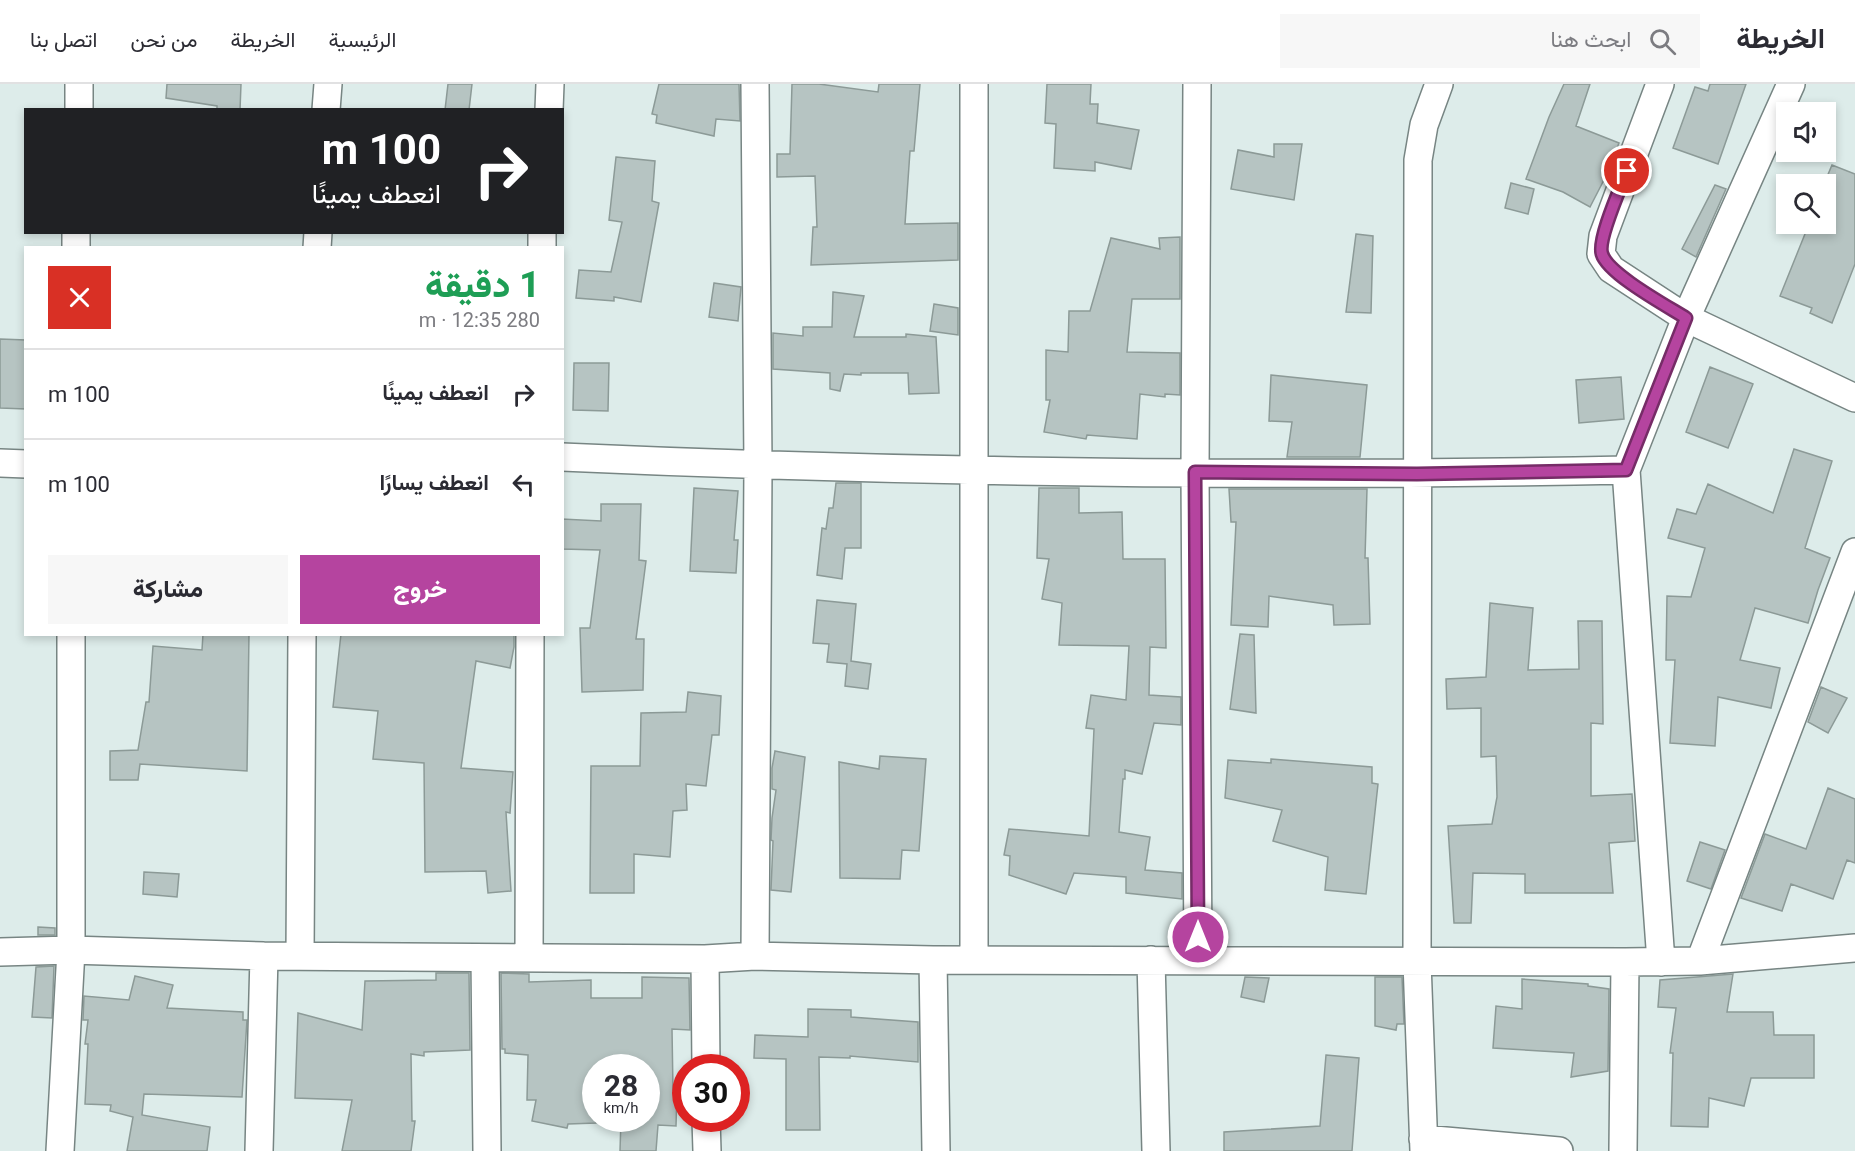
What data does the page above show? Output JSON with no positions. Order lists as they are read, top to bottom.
{
  "page": {
    "header": "الخريطة",
    "search": "ابحث هنا",
    "nav": [
      "الرئيسية",
      "الخريطة",
      "من نحن",
      "اتصل بنا"
    ],
    "turn": ["100 m", "انعطف يمينًا"],
    "heading": ["1 دقيقة", "280 m · 12:35"],
    "list": [
      {
        "name": "انعطف يمينًا",
        "value": "100 m"
      },
      {
        "name": "انعطف يسارًا",
        "value": "100 m"
      }
    ],
    "buttons": ["خروج", "مشاركة"],
    "speed": "28 km/h",
    "limit": "30"
  }
}
